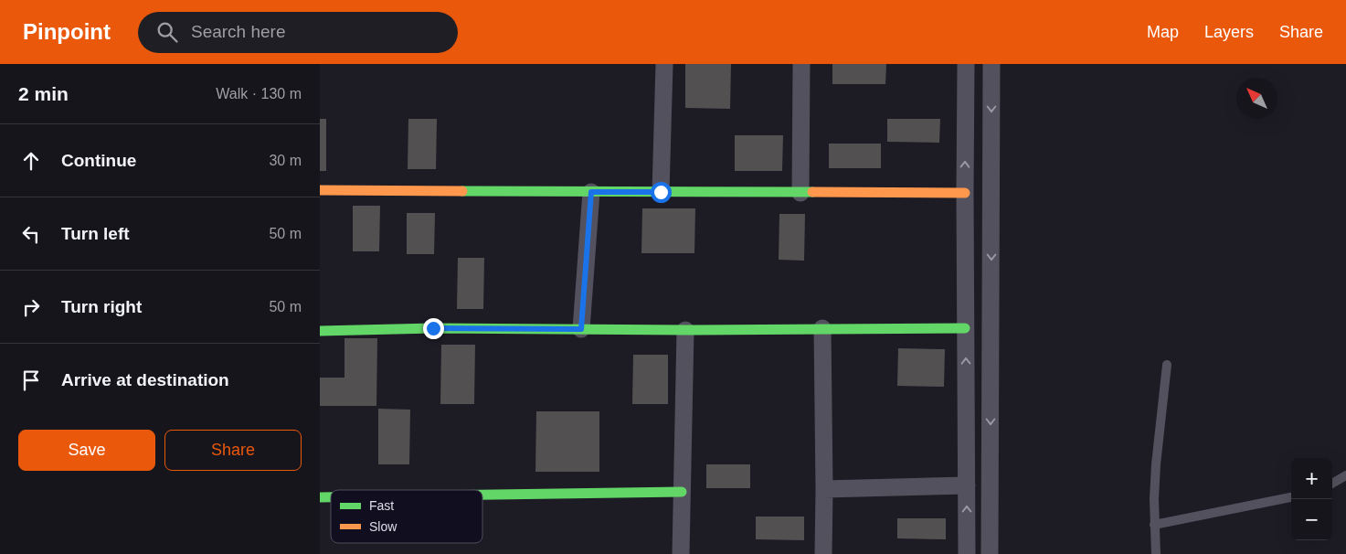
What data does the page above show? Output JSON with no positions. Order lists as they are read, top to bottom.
{
  "legend": ["Fast", "Slow"],
  "north": "top left",
  "page": {
    "header": "Pinpoint",
    "search": "Search here",
    "nav": ["Map", "Layers", "Share"],
    "heading": ["2 min", "Walk · 130 m"],
    "list": [
      ["Continue", "30 m"],
      ["Turn left", "50 m"],
      ["Turn right", "50 m"],
      "Arrive at destination"
    ],
    "buttons": ["Save", "Share"],
    "map_buttons": ["+", "−"]
  }
}
